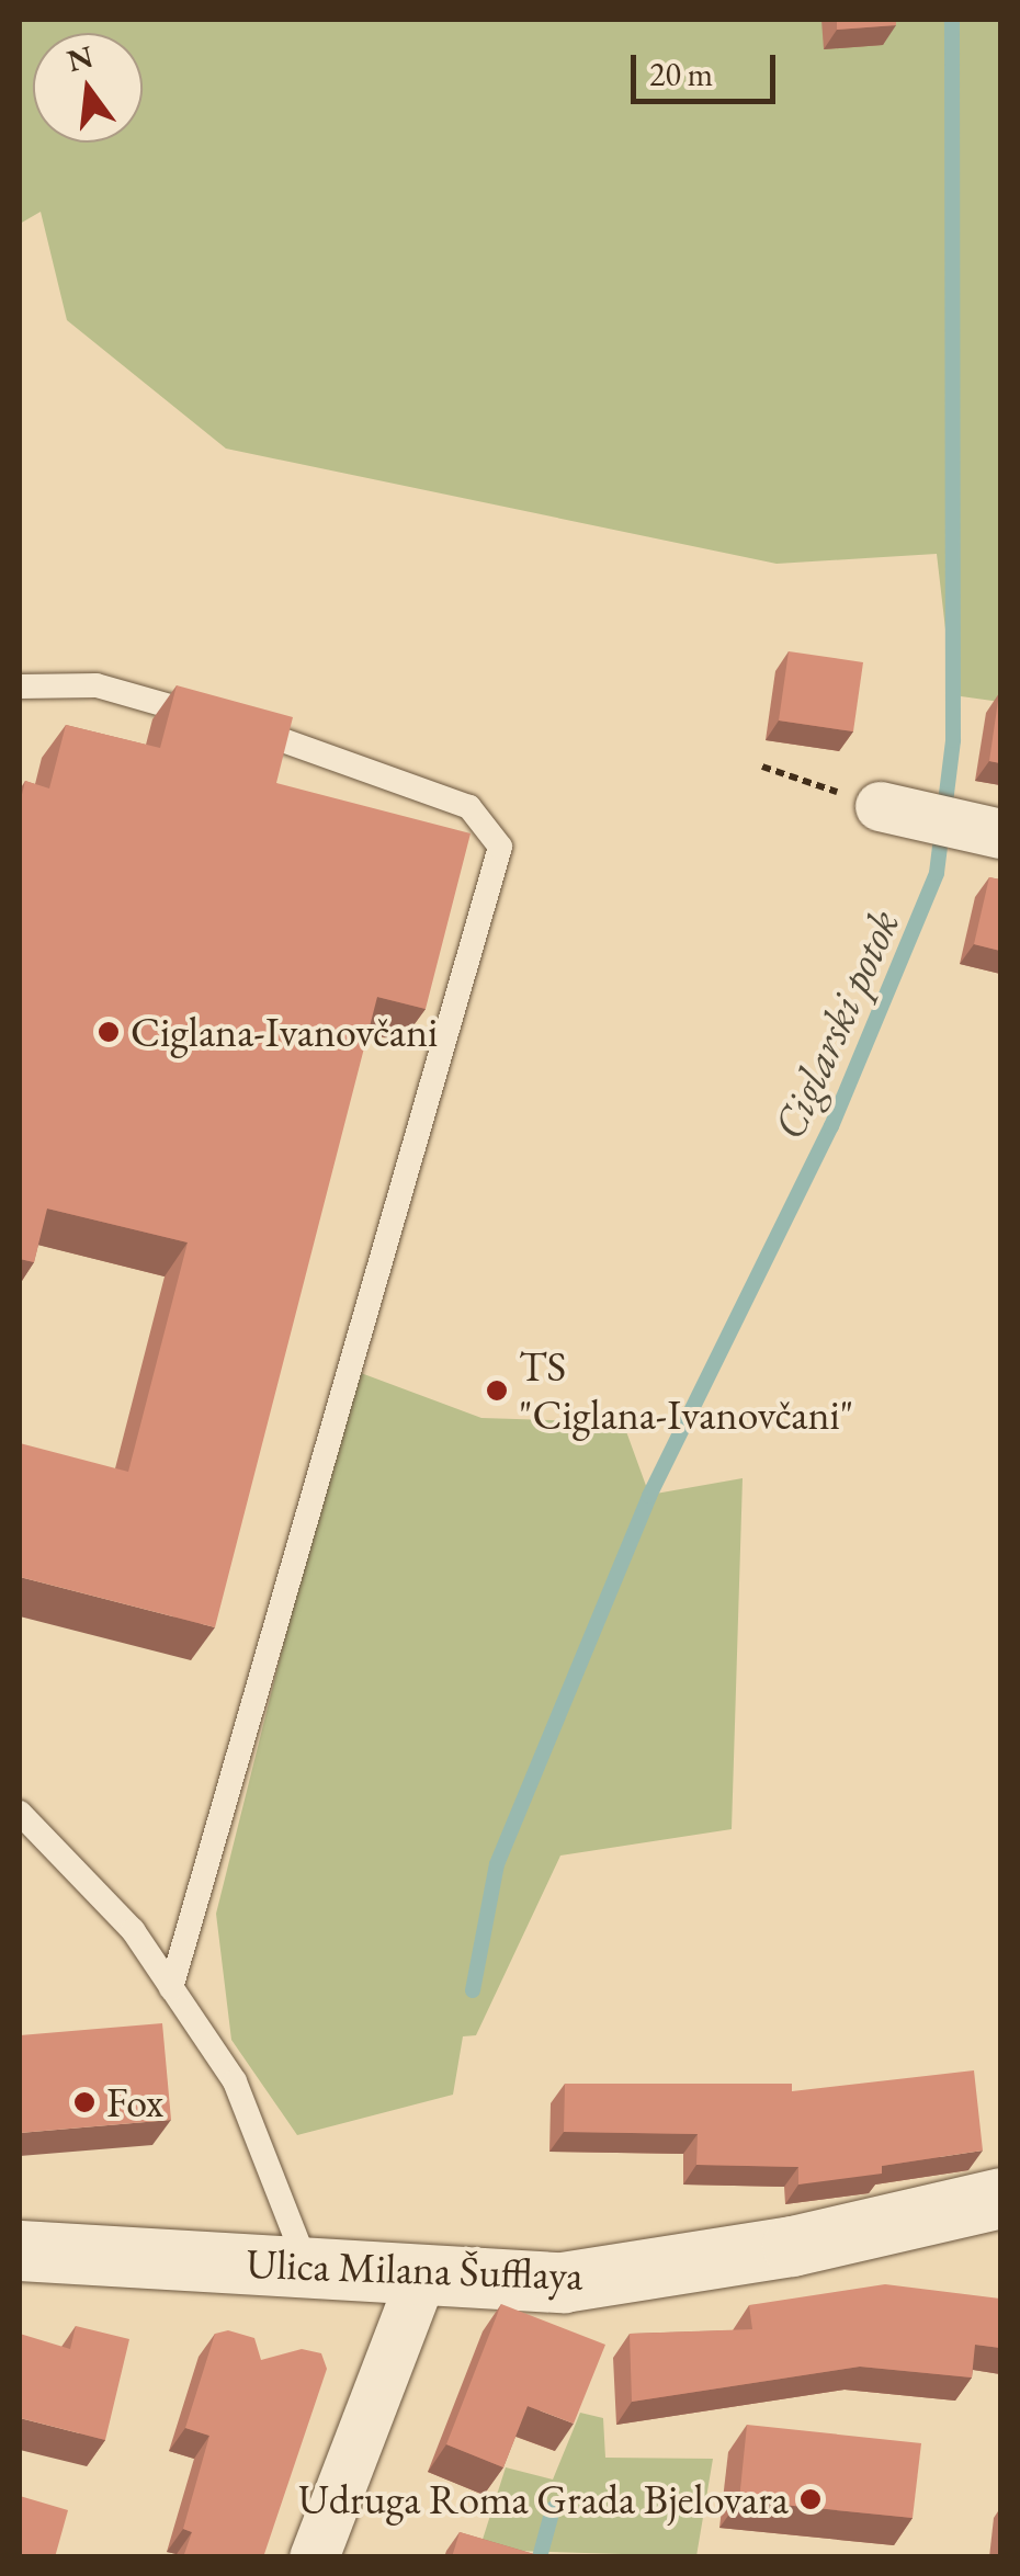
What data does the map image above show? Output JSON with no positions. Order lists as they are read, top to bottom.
{
  "streets": {
    "street": ["Ulica Milana Šufflaya"]
  },
  "water": ["Ciglarski potok"],
  "places": [
    "Ciglana-Ivanovčani",
    "TS \"Ciglana-Ivanovčani\"",
    "Fox",
    "Udruga Roma Grada Bjelovara"
  ],
  "scale_bar": "20 m",
  "north": "top"
}
